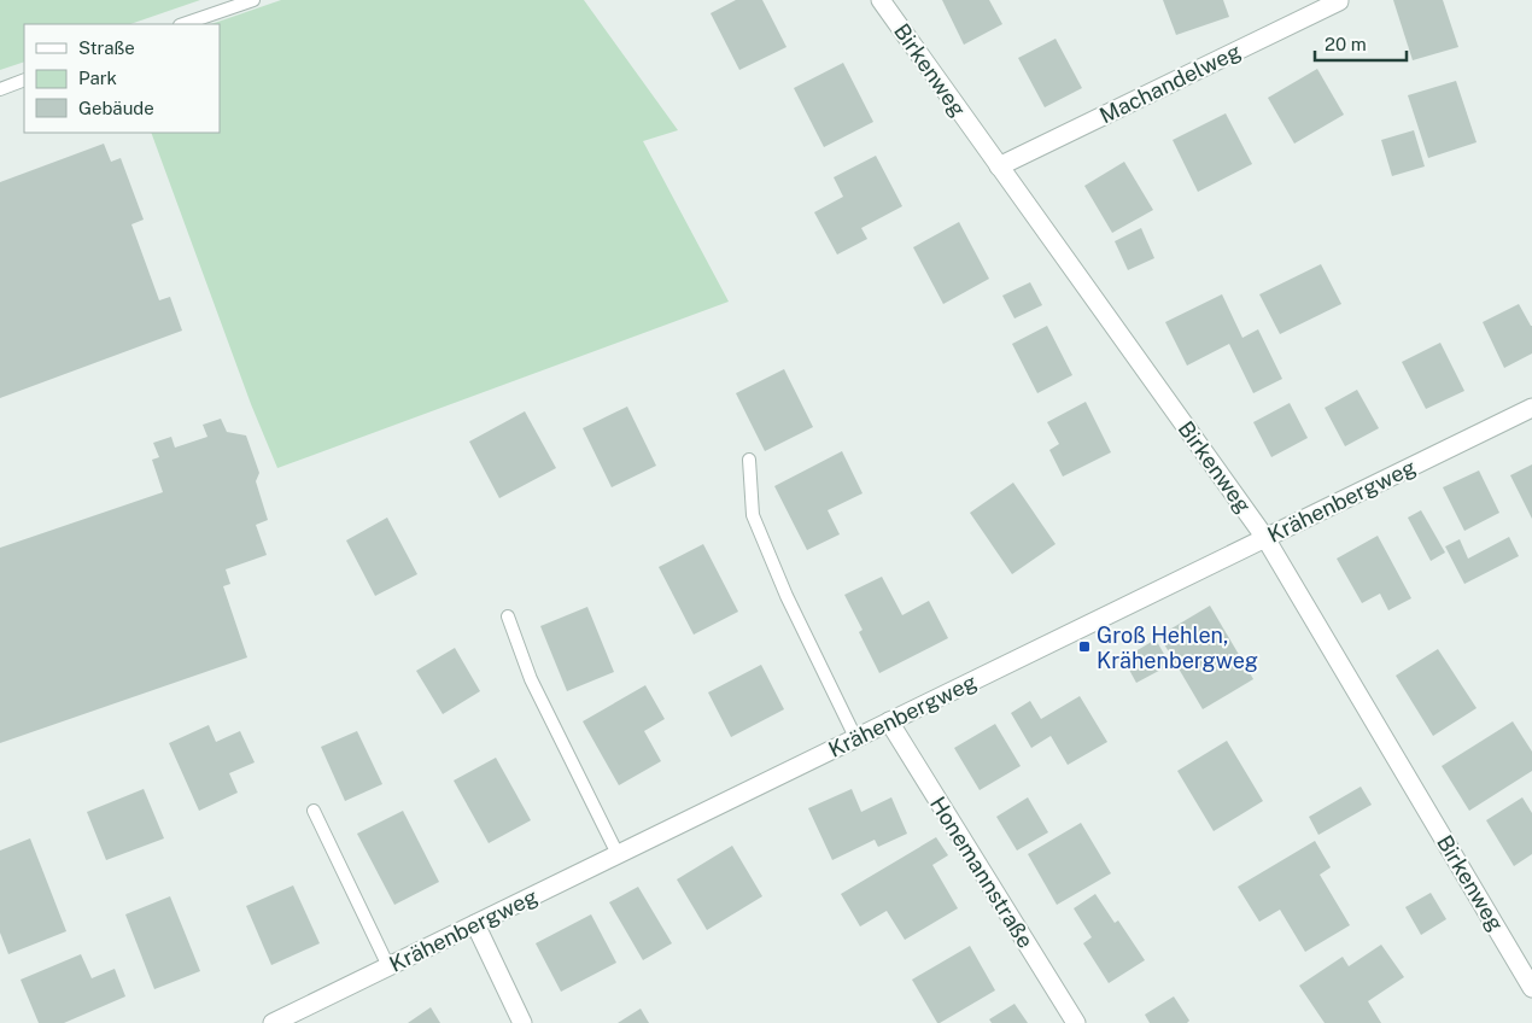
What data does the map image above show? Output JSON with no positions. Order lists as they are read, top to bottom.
{
  "streets": {
    "street": [
      "Birkenweg",
      "Machandelweg",
      "Krähenbergweg",
      "Honemannstraße"
    ]
  },
  "crossings": [
    ["Birkenweg", "Machandelweg"],
    ["Birkenweg", "Krähenbergweg"],
    ["Krähenbergweg", "Honemannstraße"]
  ],
  "places": {
    "transit": ["Groß Hehlen, Krähenbergweg"]
  },
  "legend": ["Straße", "Park", "Gebäude"],
  "scale_bar": "20 m"
}
